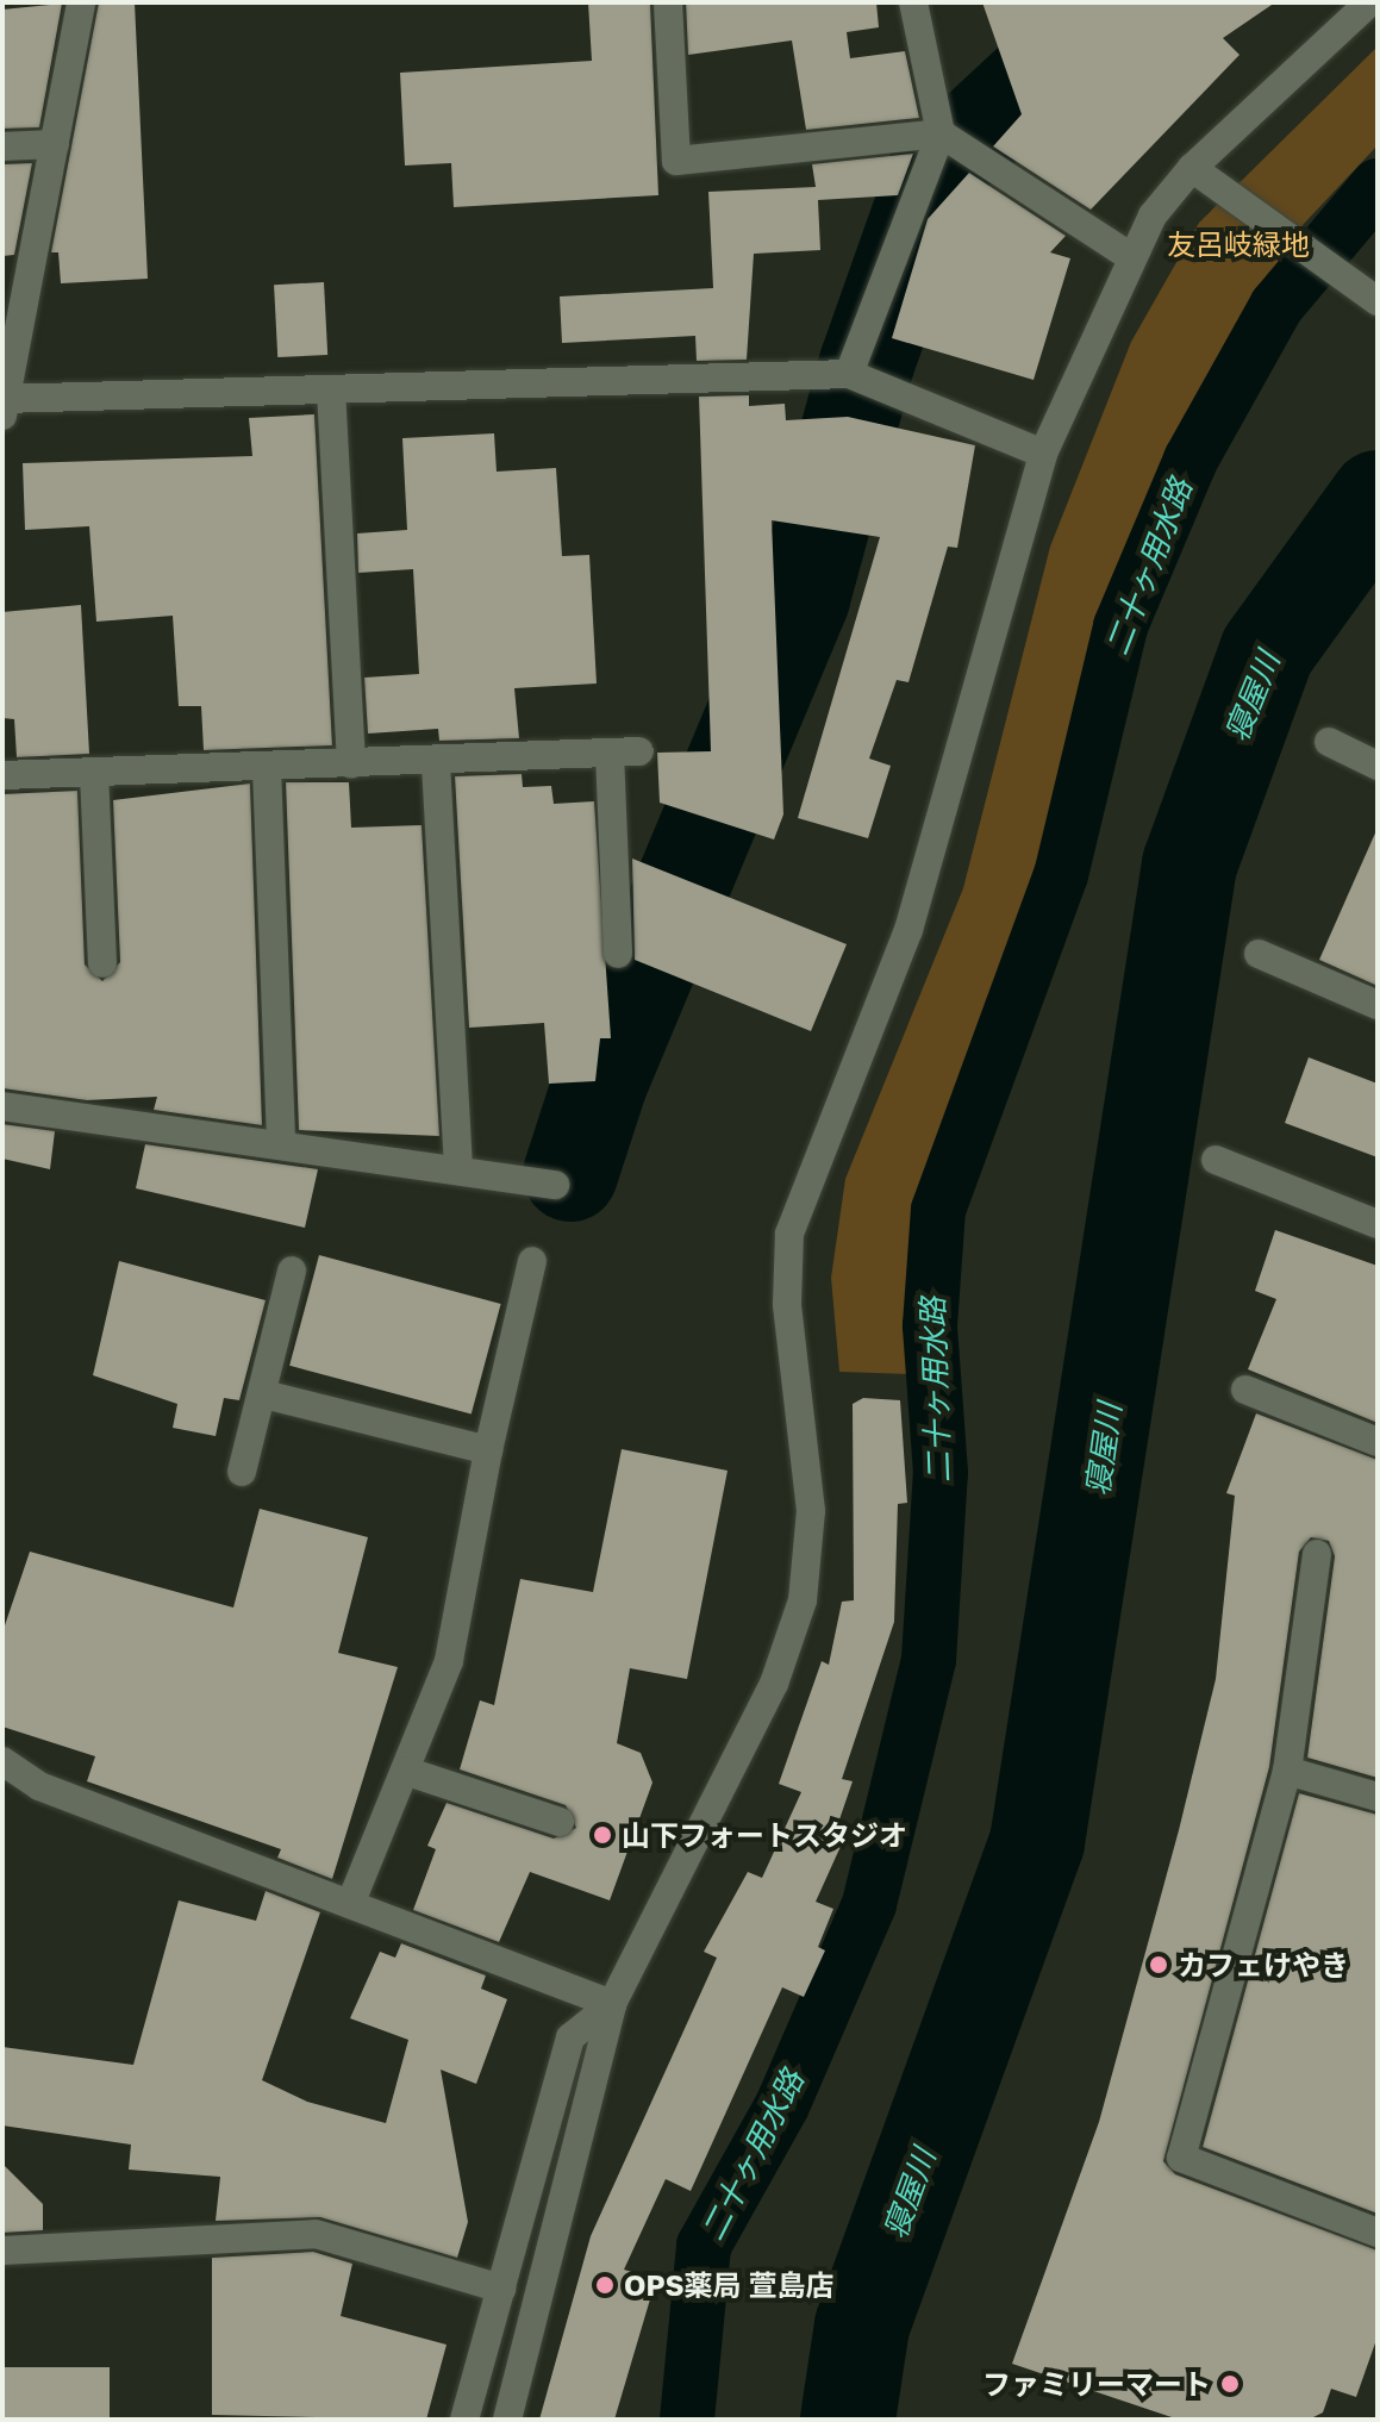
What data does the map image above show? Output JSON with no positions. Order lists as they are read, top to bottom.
{
  "water": ["二十ヶ用水路", "寝屋川"],
  "parks": ["友呂岐緑地"],
  "places": [
    "山下フォートスタジオ",
    "カフェけやき",
    "OPS薬局 萱島店",
    "ファミリーマート"
  ]
}
